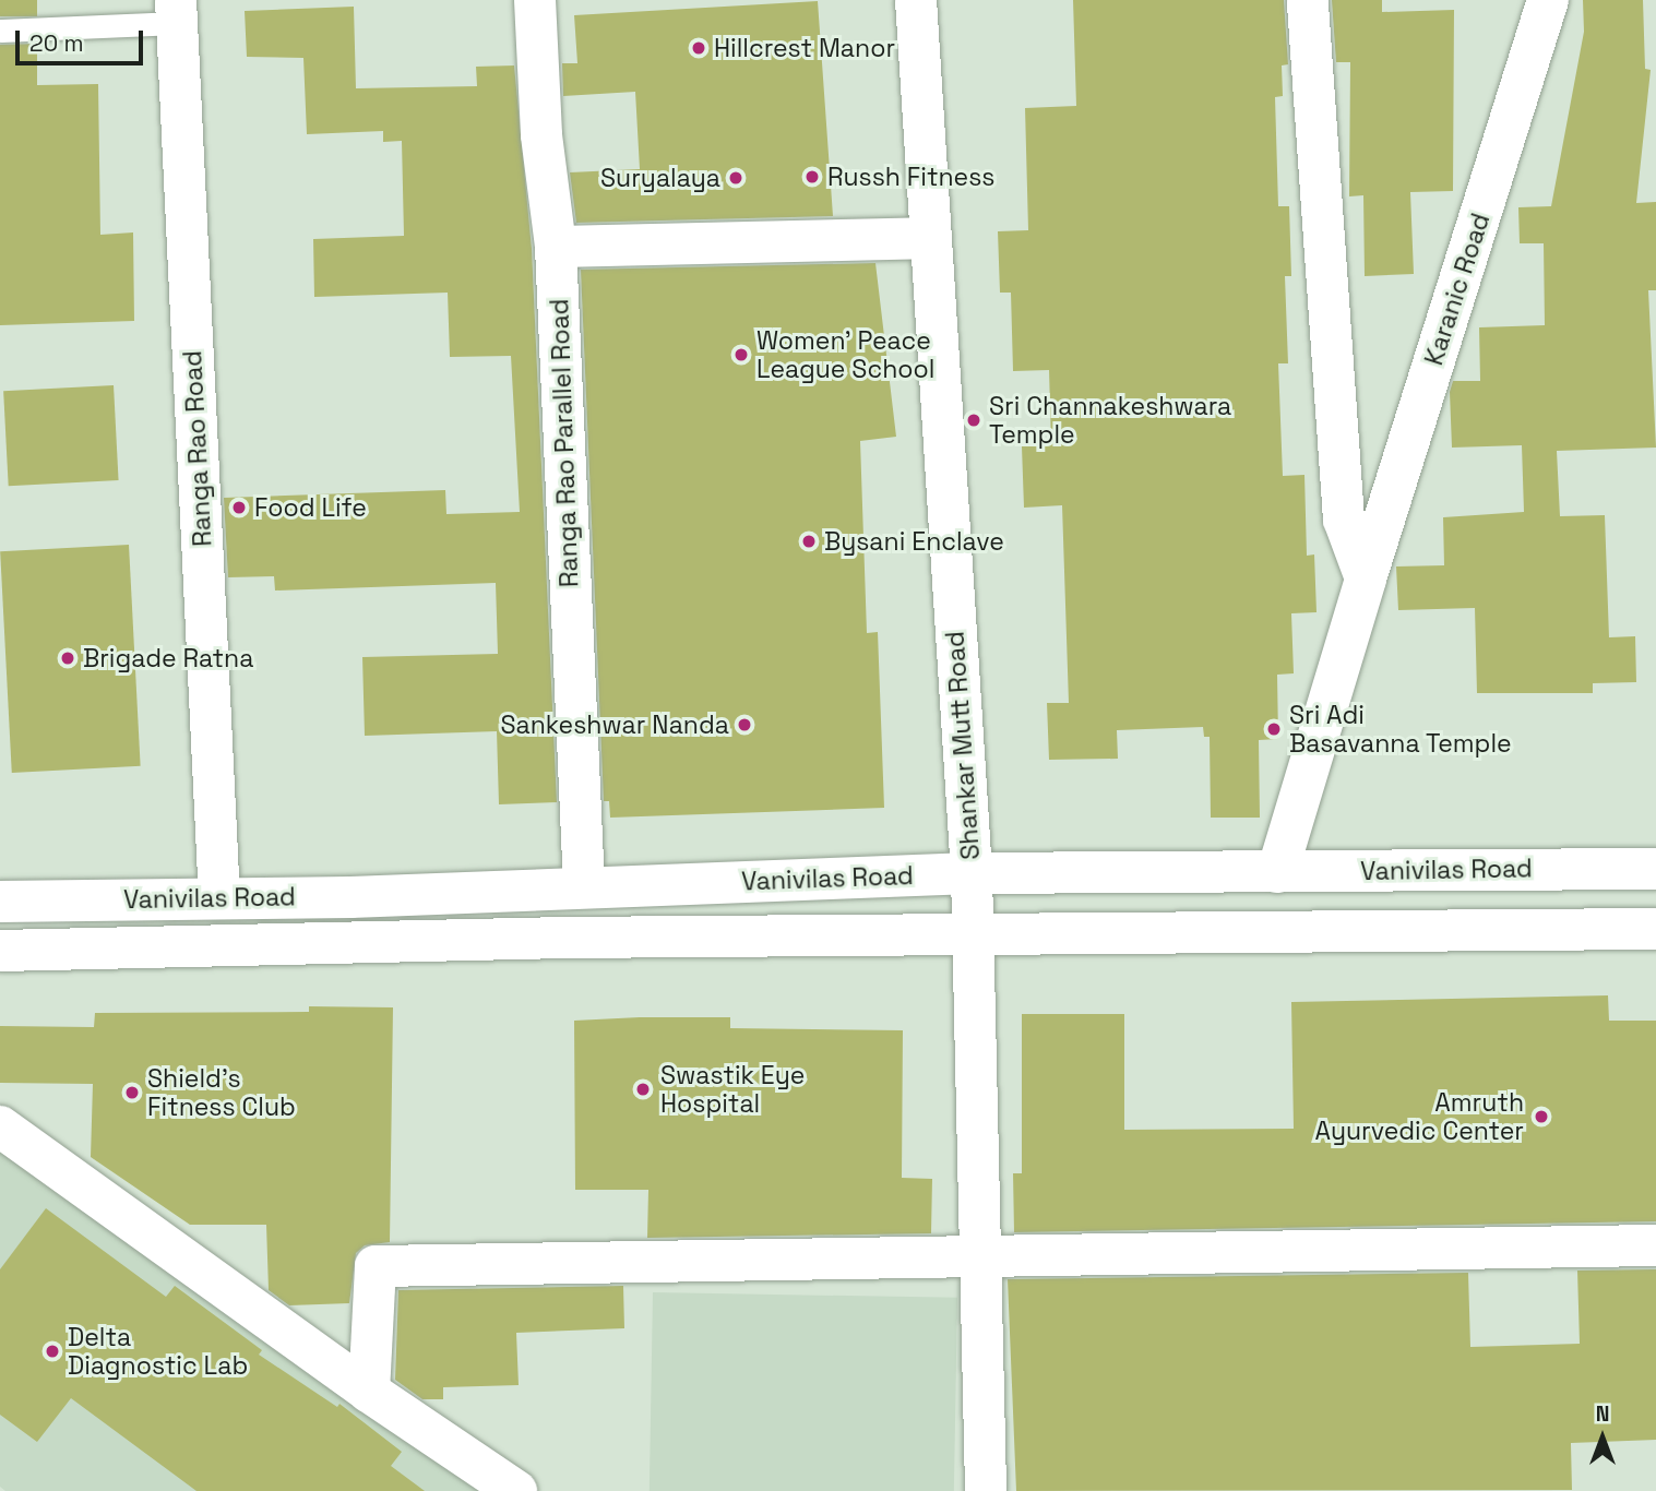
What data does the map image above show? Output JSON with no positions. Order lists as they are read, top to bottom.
{
  "streets": {
    "street": [
      "Karanic Road",
      "Ranga Rao Parallel Road",
      "Ranga Rao Road",
      "Shankar Mutt Road",
      "Vanivilas Road"
    ]
  },
  "crossings": [
    ["Karanic Road", "Vanivilas Road"],
    ["Ranga Rao Parallel Road", "Vanivilas Road"],
    ["Ranga Rao Road", "Vanivilas Road"],
    ["Shankar Mutt Road", "Vanivilas Road"]
  ],
  "places": [
    "Hillcrest Manor",
    "Russh Fitness",
    "Suryalaya",
    "Women' Peace League School",
    "Sri Channakeshwara Temple",
    "Food Life",
    "Bysani Enclave",
    "Brigade Ratna",
    "Sankeshwar Nanda",
    "Sri Adi Basavanna Temple",
    "Swastik Eye Hospital",
    "Shield's Fitness Club",
    "Amruth Ayurvedic Center",
    "Delta Diagnostic Lab"
  ],
  "scale_bar": "20 m",
  "north": "top"
}
